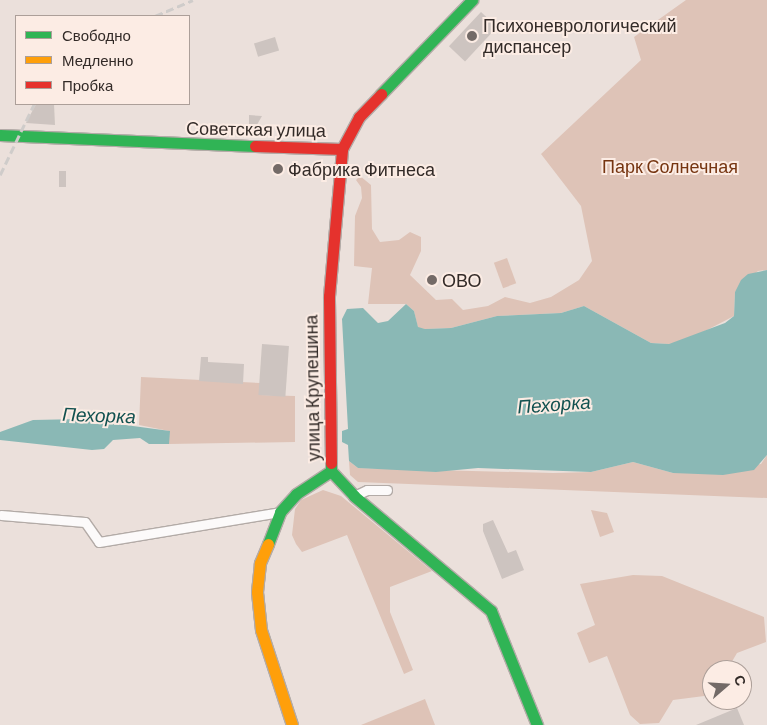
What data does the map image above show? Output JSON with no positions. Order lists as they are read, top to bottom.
{
  "streets": {
    "main road": ["Советская улица", "улица Крупешина"]
  },
  "crossings": [
    ["Советская улица", "улица Крупешина"]
  ],
  "water": ["Пехорка"],
  "parks": ["Парк Солнечная"],
  "places": ["Психоневрологический диспансер", "Фабрика Фитнеса", "ОВО"],
  "legend": ["Свободно", "Медленно", "Пробка"],
  "north": "right"
}
